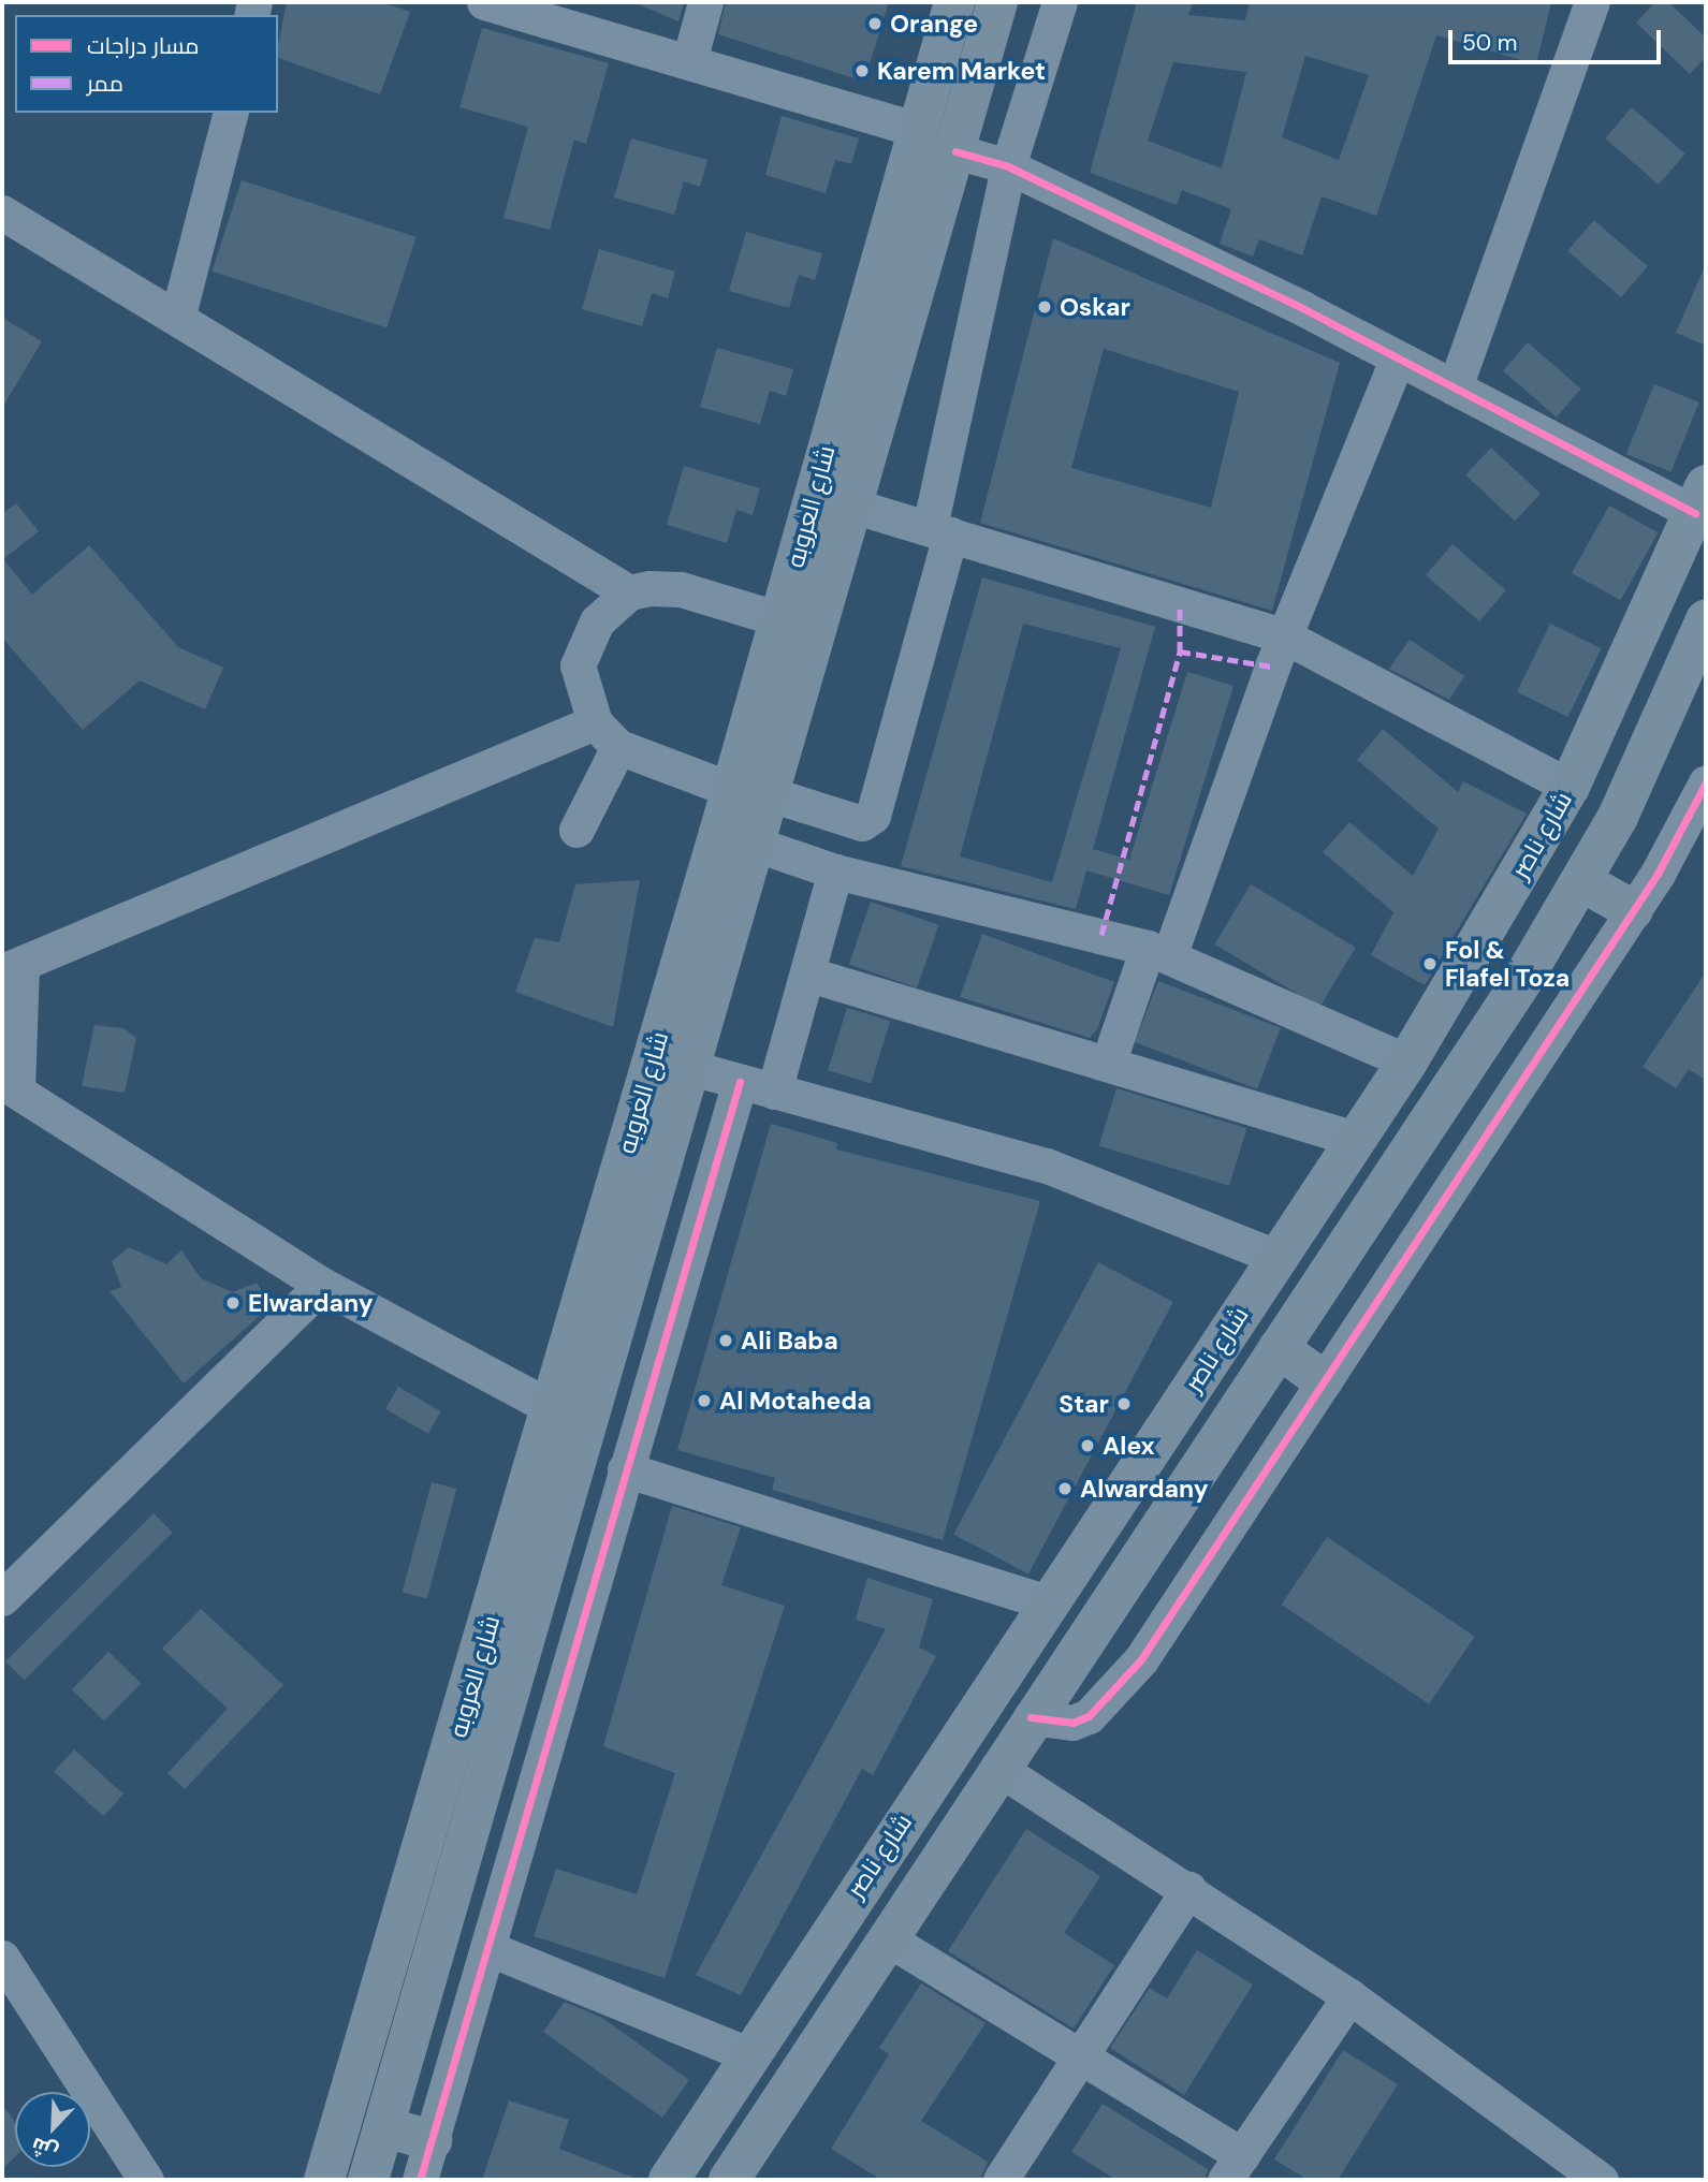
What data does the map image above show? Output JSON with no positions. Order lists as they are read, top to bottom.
{
  "streets": {
    "main road": ["شارع العروبه", "شارع ناصر"]
  },
  "places": [
    "Orange",
    "Karem Market",
    "Oskar",
    "Fol & Flafel Toza",
    "Elwardany",
    "Ali Baba",
    "Al Motaheda",
    "Star",
    "Alex",
    "Alwardany"
  ],
  "legend": ["مسار دراجات", "ممر"],
  "scale_bar": "50 m",
  "north": "bottom left"
}
